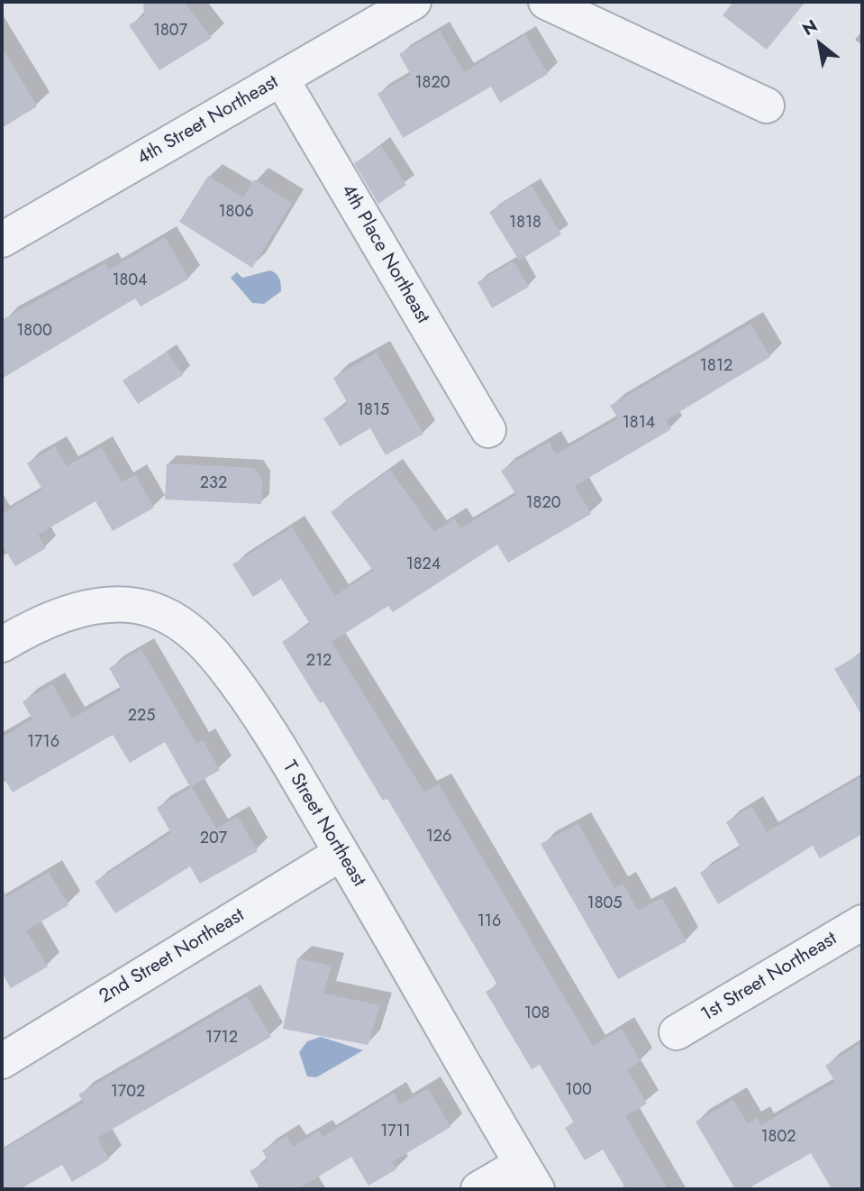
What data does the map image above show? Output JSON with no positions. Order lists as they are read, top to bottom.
{
  "streets": {
    "street": [
      "4th Street Northeast",
      "4th Place Northeast",
      "T Street Northeast",
      "2nd Street Northeast",
      "1st Street Northeast"
    ]
  },
  "crossings": [
    ["4th Street Northeast", "4th Place Northeast"],
    ["T Street Northeast", "2nd Street Northeast"]
  ],
  "house_numbers": [
    "1807",
    "1820",
    "1806",
    "1818",
    "1804",
    "1800",
    "1812",
    "1815",
    "1814",
    "232",
    "1820",
    "1824",
    "212",
    "225",
    "1716",
    "126",
    "207",
    "1805",
    "116",
    "108",
    "1712",
    "100",
    "1702",
    "1711",
    "1802"
  ],
  "north": "top left"
}
